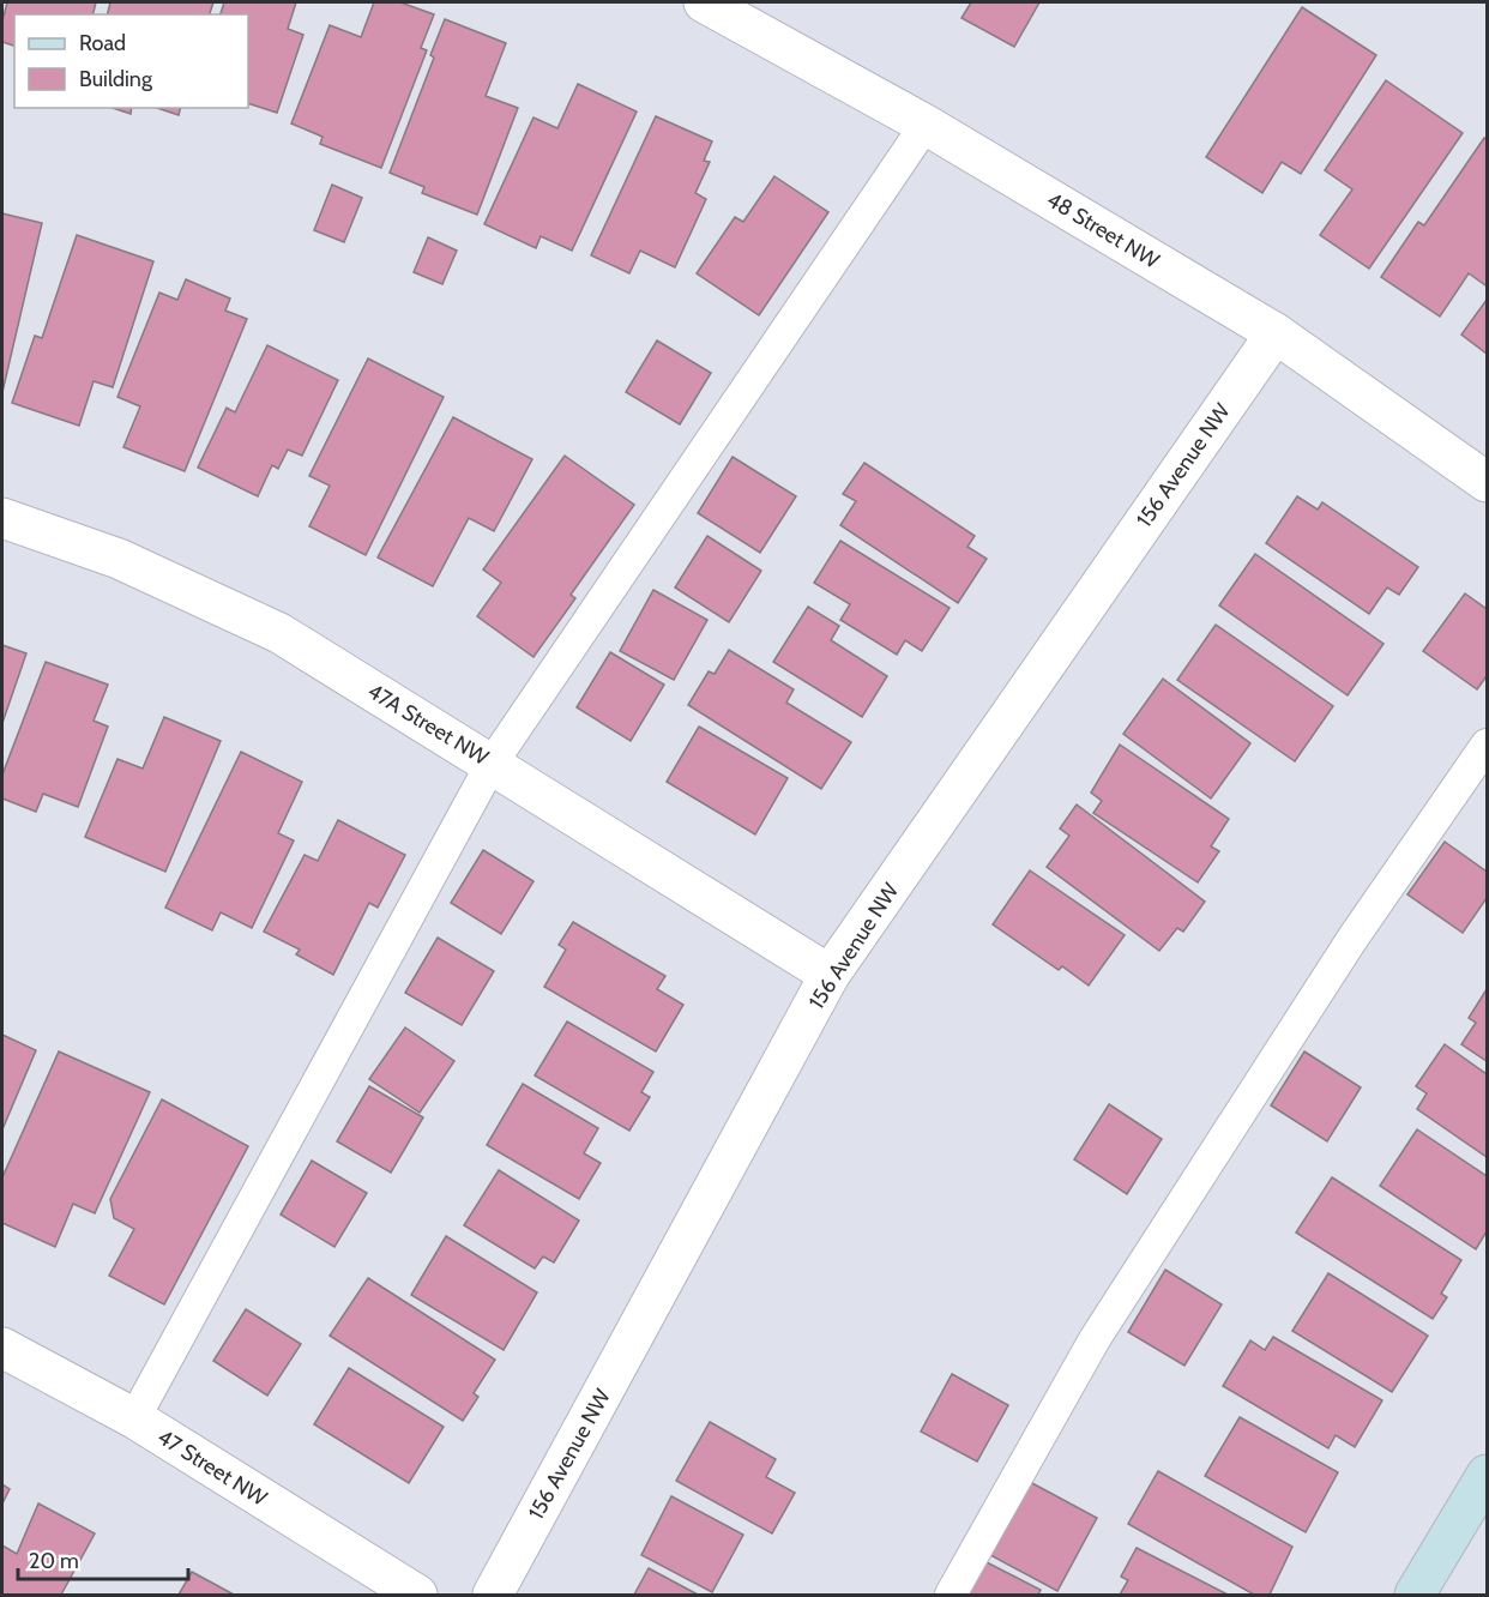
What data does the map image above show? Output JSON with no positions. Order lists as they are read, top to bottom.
{
  "streets": {
    "street": [
      "48 Street NW",
      "156 Avenue NW",
      "47A Street NW",
      "47 Street NW"
    ]
  },
  "crossings": [
    ["48 Street NW", "156 Avenue NW"],
    ["156 Avenue NW", "47A Street NW"]
  ],
  "legend": ["Road", "Building"],
  "scale_bar": "20 m"
}
